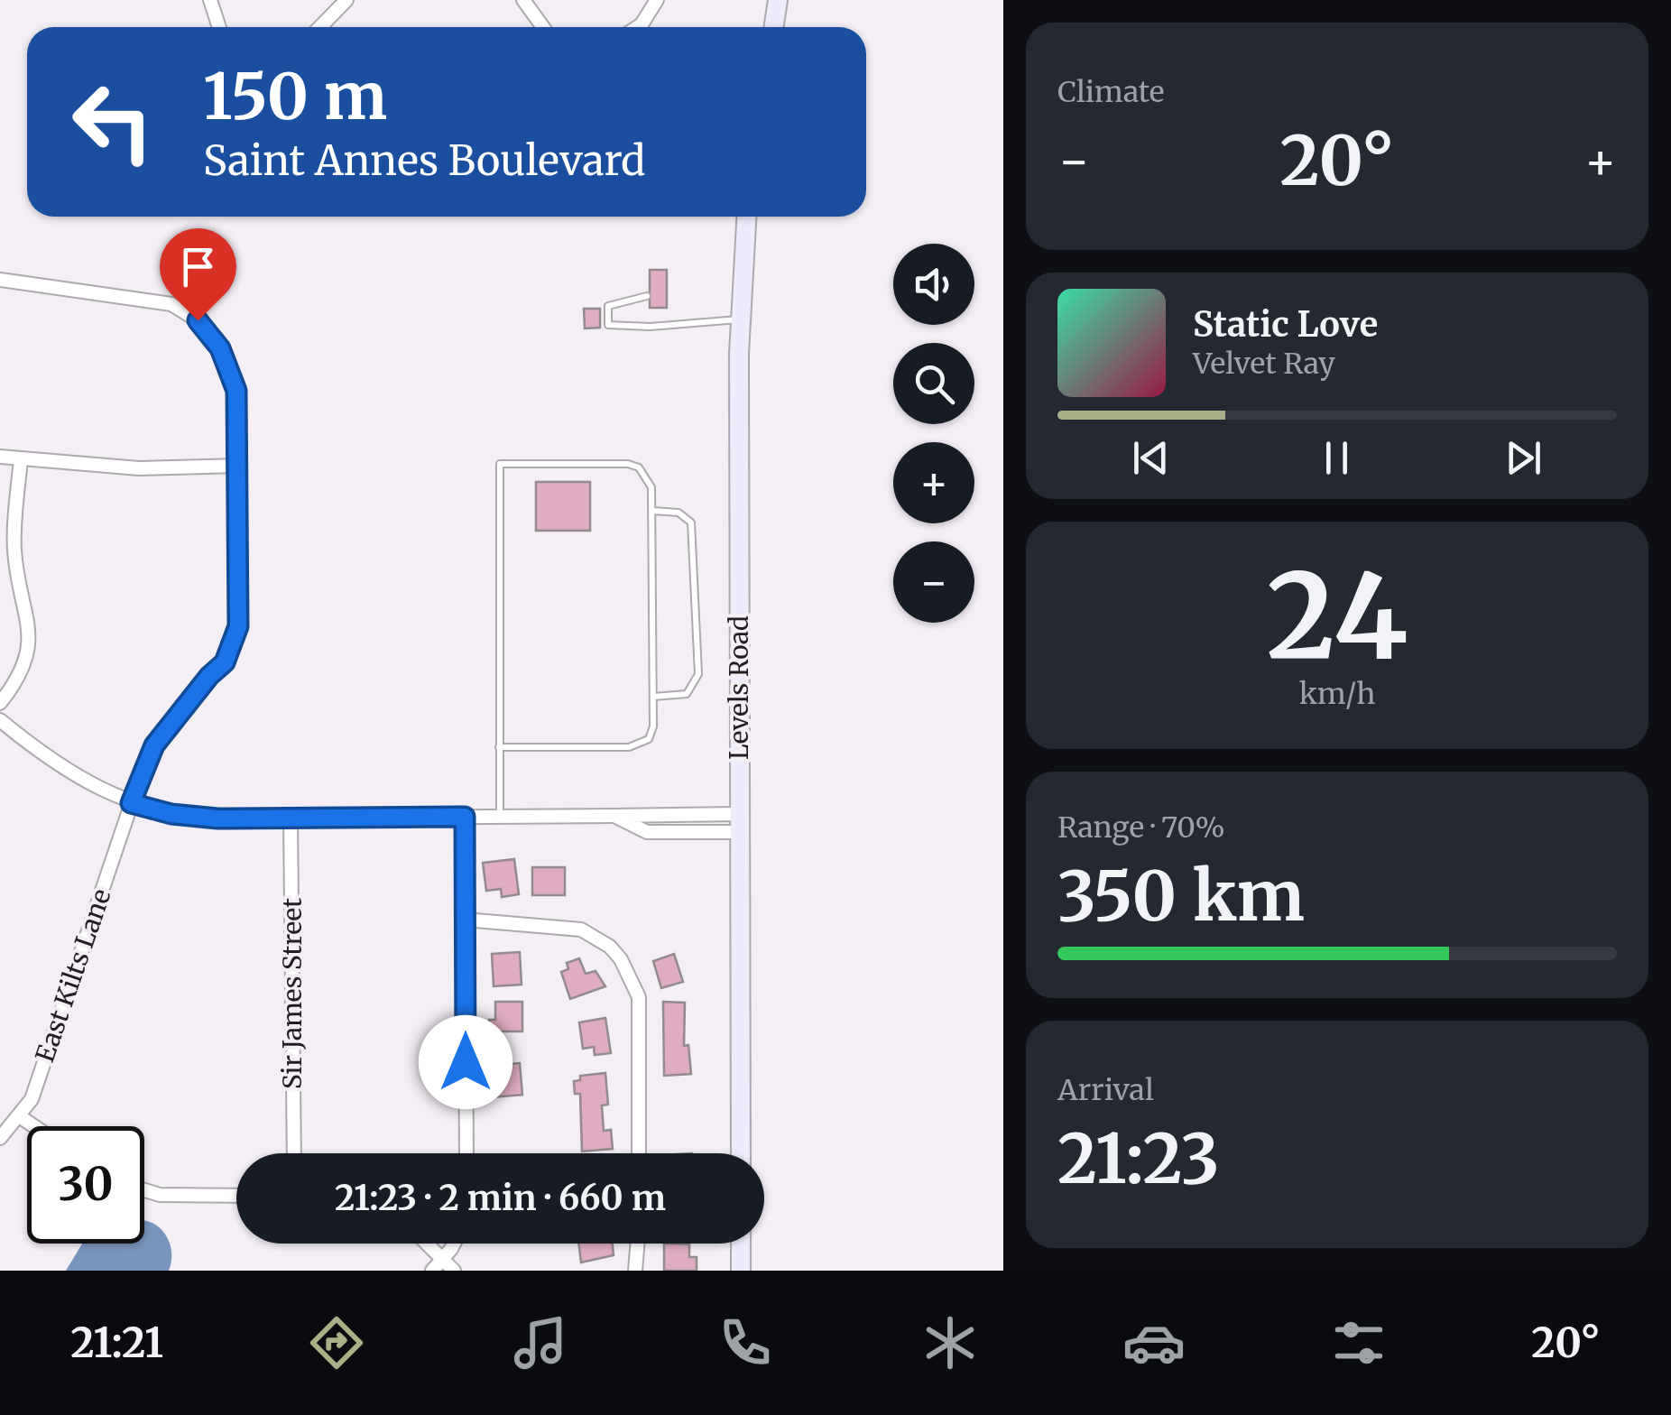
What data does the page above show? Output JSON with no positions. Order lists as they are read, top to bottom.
{
  "streets": {
    "main road": ["Levels Road"],
    "street": ["East Kilts Lane", "Sir James Street"]
  },
  "page": {
    "tile": [
      "Climate",
      ["24", "km/h"],
      ["Range · 70%", "350 km"],
      ["Arrival", "21:23"]
    ],
    "turn": ["150 m", "Saint Annes Boulevard"],
    "heat": ["−", "20°", "+"],
    "map_buttons": ["+", "−"],
    "song": ["Static Love", "Velvet Ray"],
    "limit": "30",
    "trip": "21:23 · 2 min · 660 m",
    "tabs": ["21:21", "20°"]
  }
}
